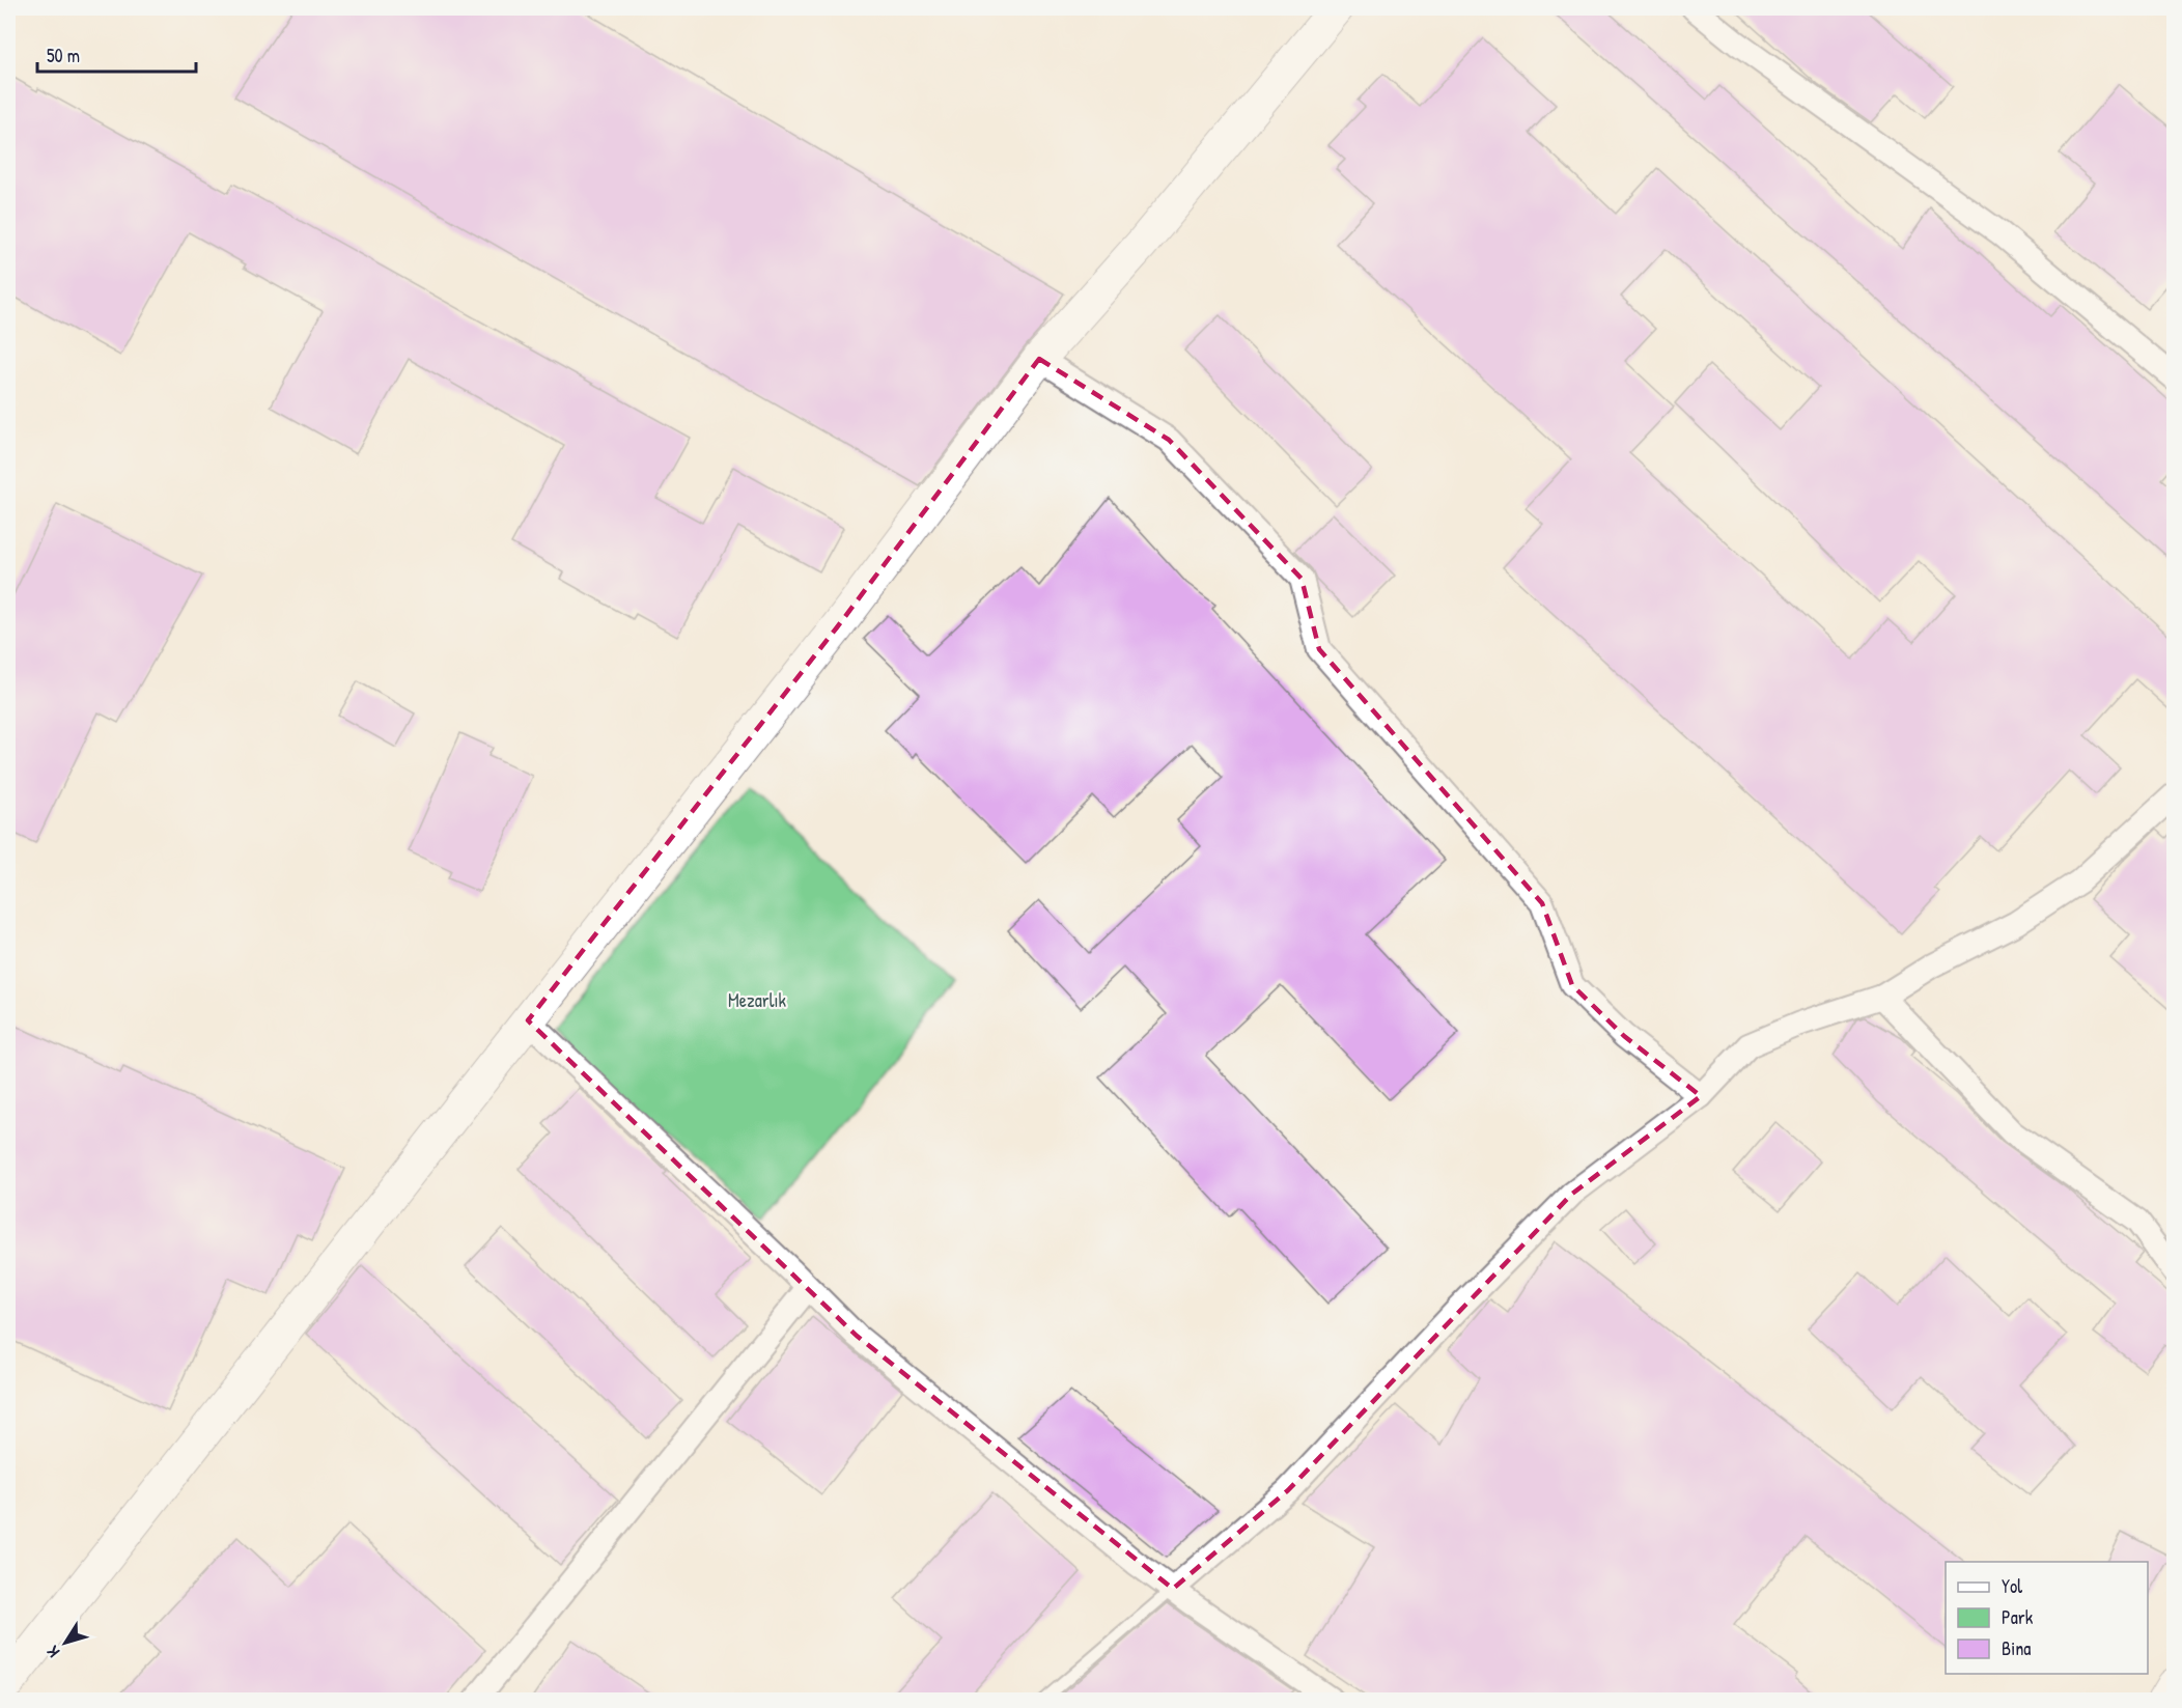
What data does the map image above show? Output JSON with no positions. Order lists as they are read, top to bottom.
{
  "parks": ["Mezarlık"],
  "legend": ["Yol", "Park", "Bina"],
  "scale_bar": "50 m",
  "north": "bottom left"
}
